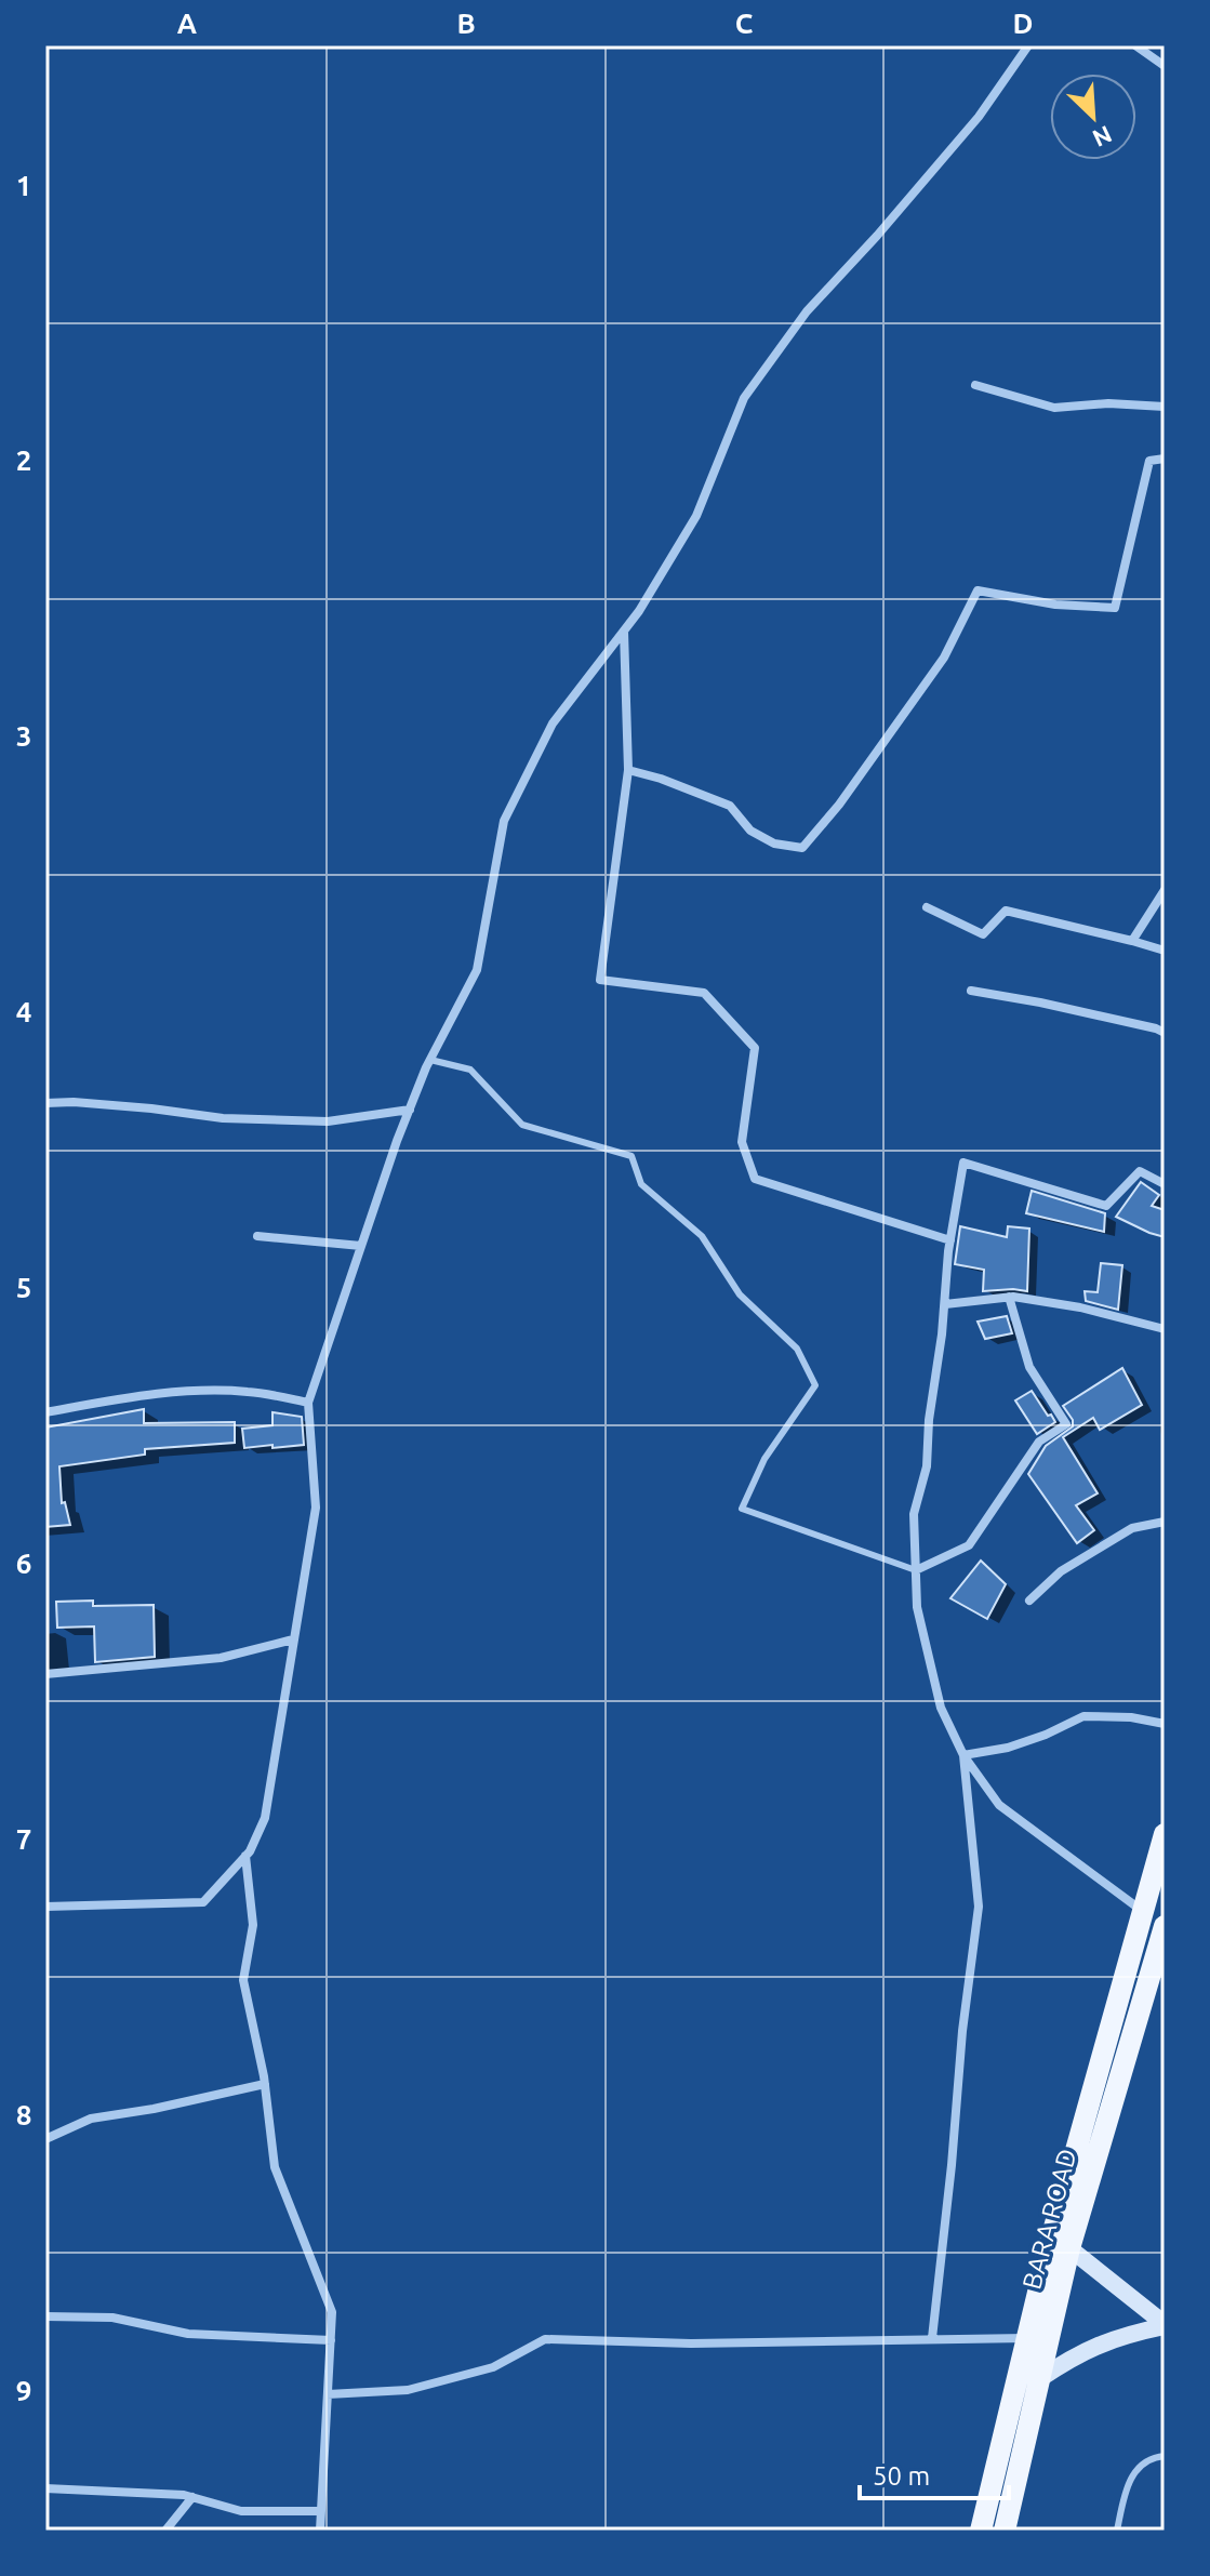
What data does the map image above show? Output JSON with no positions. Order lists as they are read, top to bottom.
{
  "streets": {
    "main road": ["BARA ROAD"]
  },
  "scale_bar": "50 m",
  "north": "bottom right",
  "grid": {
    "columns": [
      "A",
      "B",
      "C",
      "D"
    ],
    "rows": [
      "1",
      "2",
      "3",
      "4",
      "5",
      "6",
      "7",
      "8",
      "9"
    ]
  }
}
